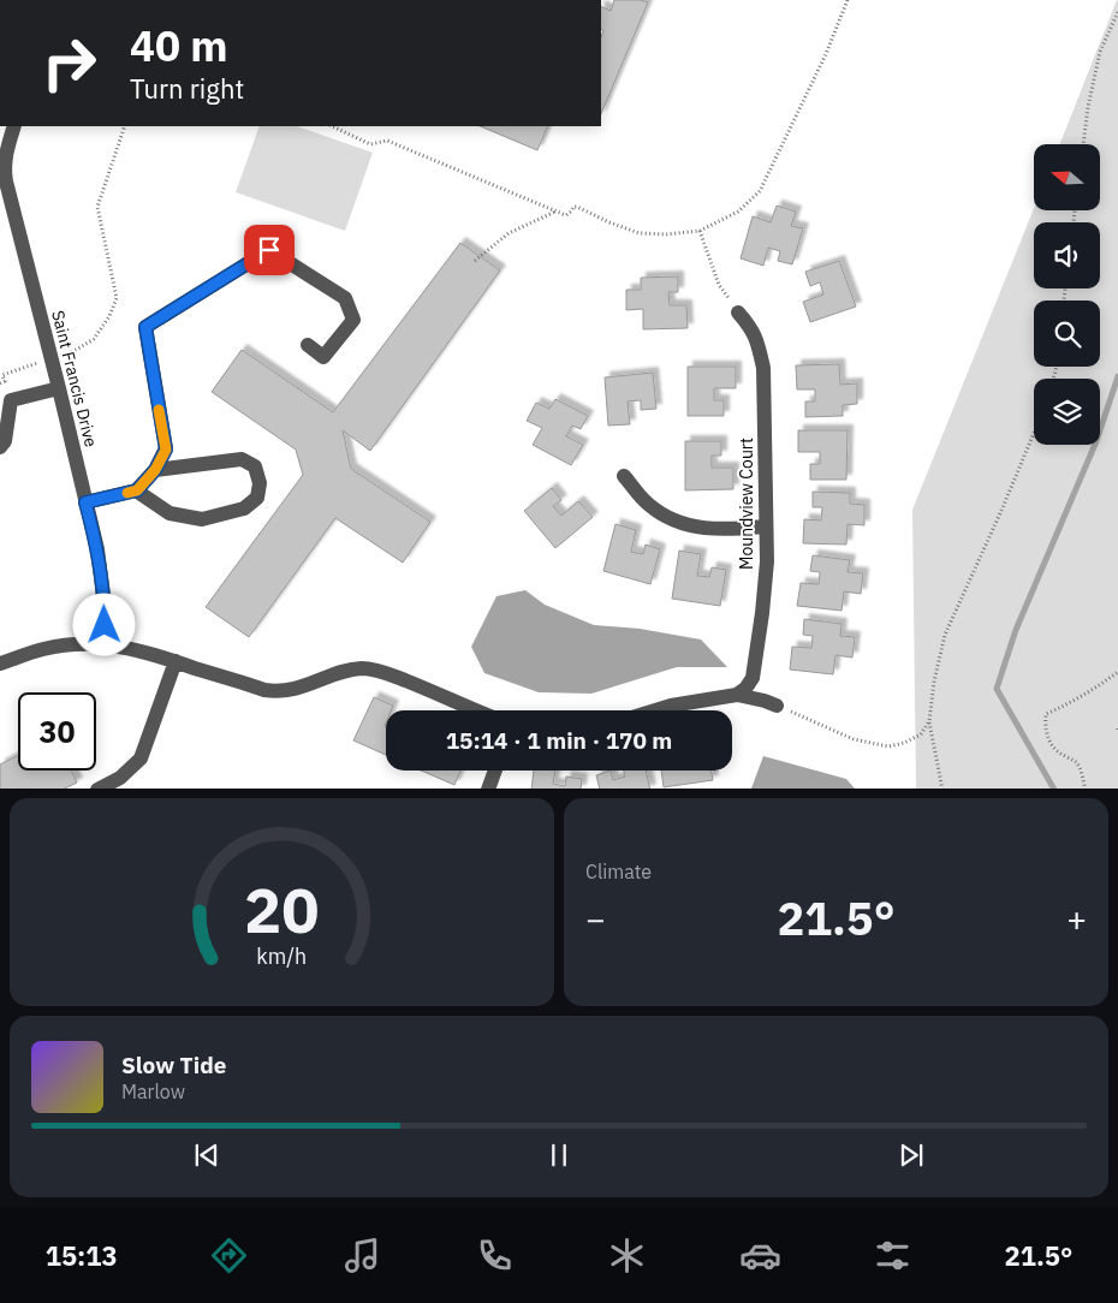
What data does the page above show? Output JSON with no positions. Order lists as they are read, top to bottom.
{
  "streets": {
    "street": ["Saint Francis Drive", "Moundview Court"]
  },
  "north": "left",
  "page": {
    "turn": ["40 m", "Turn right"],
    "limit": "30",
    "trip": "15:14 · 1 min · 170 m",
    "tile": "Climate",
    "heat": ["−", "21.5°", "+"],
    "song": ["Slow Tide", "Marlow"],
    "tabs": ["15:13", "21.5°"],
    "gauge": ["20", "km/h"]
  }
}
